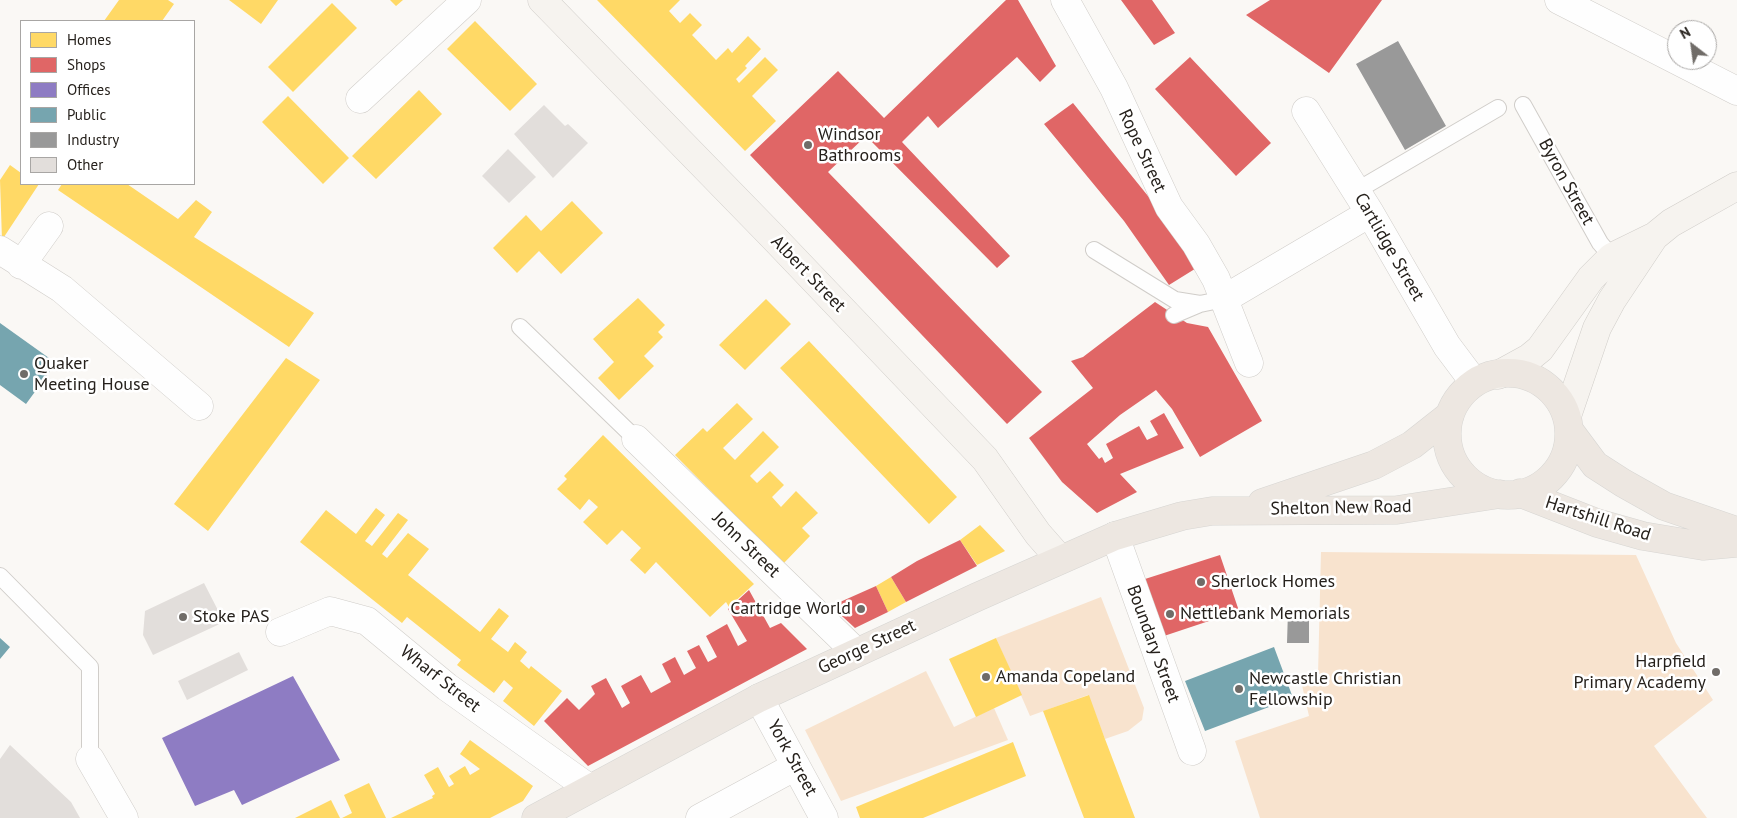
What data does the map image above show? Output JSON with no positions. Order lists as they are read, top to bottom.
{
  "streets": {
    "main road": ["Shelton New Road", "Hartshill Road", "George Street"],
    "street": [
      "Rope Street",
      "Cartlidge Street",
      "Albert Street",
      "John Street",
      "Boundary Street",
      "Wharf Street",
      "York Street"
    ],
    "lane": ["Byron Street"]
  },
  "crossings": [
    ["Cartlidge Street", "Shelton New Road"],
    ["Cartlidge Street", "Hartshill Road"],
    ["Albert Street", "George Street"],
    ["Shelton New Road", "Hartshill Road"],
    ["Shelton New Road", "George Street"],
    ["John Street", "George Street"],
    ["Boundary Street", "George Street"],
    ["George Street", "Wharf Street"],
    ["George Street", "York Street"]
  ],
  "places": [
    "Windsor Bathrooms",
    "Quaker Meeting House",
    "Sherlock Homes",
    "Cartridge World",
    "Nettlebank Memorials",
    "Stoke PAS",
    "Harpfield Primary Academy",
    "Amanda Copeland",
    "Newcastle Christian Fellowship"
  ],
  "legend": [
    "Homes",
    "Shops",
    "Offices",
    "Public",
    "Industry",
    "Other"
  ],
  "north": "top left"
}
